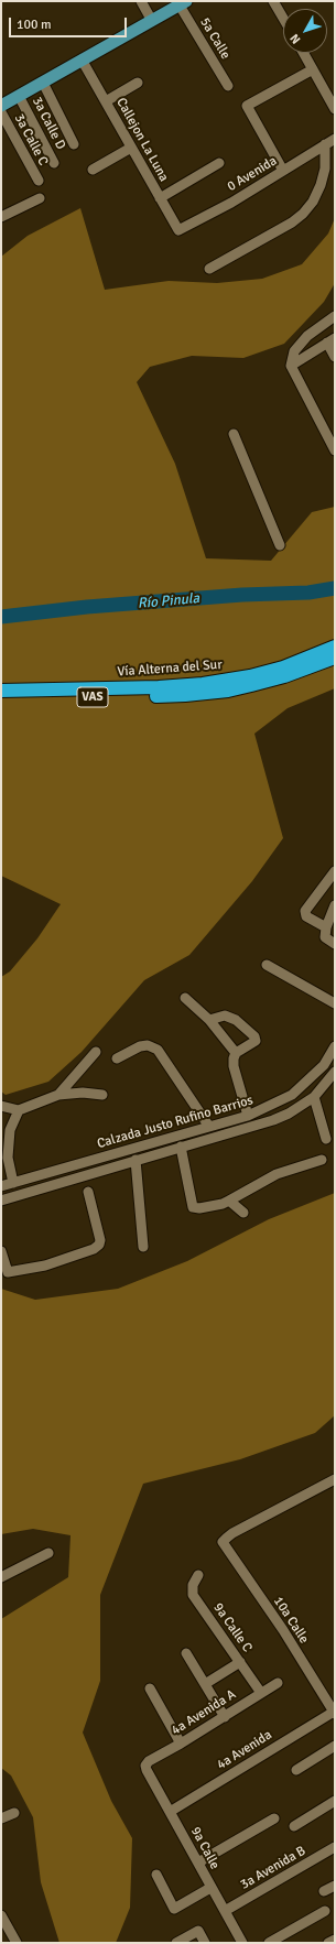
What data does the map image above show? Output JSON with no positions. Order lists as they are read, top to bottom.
{
  "streets": {
    "highway": ["Vía Alterna del Sur", "VAS"],
    "street": [
      "5a Calle",
      "3a Calle D",
      "3a Calle C",
      "Callejon La Luna",
      "0 Avenida",
      "Calzada Justo Rufino Barrios",
      "10a Calle",
      "9a Calle C",
      "4a Avenida A",
      "4a Avenida",
      "9a Calle",
      "3a Avenida B"
    ]
  },
  "crossings": [
    ["Callejon La Luna", "0 Avenida"],
    ["10a Calle", "4a Avenida"],
    ["9a Calle C", "4a Avenida A"],
    ["4a Avenida A", "9a Calle"],
    ["4a Avenida", "9a Calle"],
    ["9a Calle", "3a Avenida B"]
  ],
  "water": ["Río Pinula"],
  "scale_bar": "100 m",
  "north": "bottom left"
}
